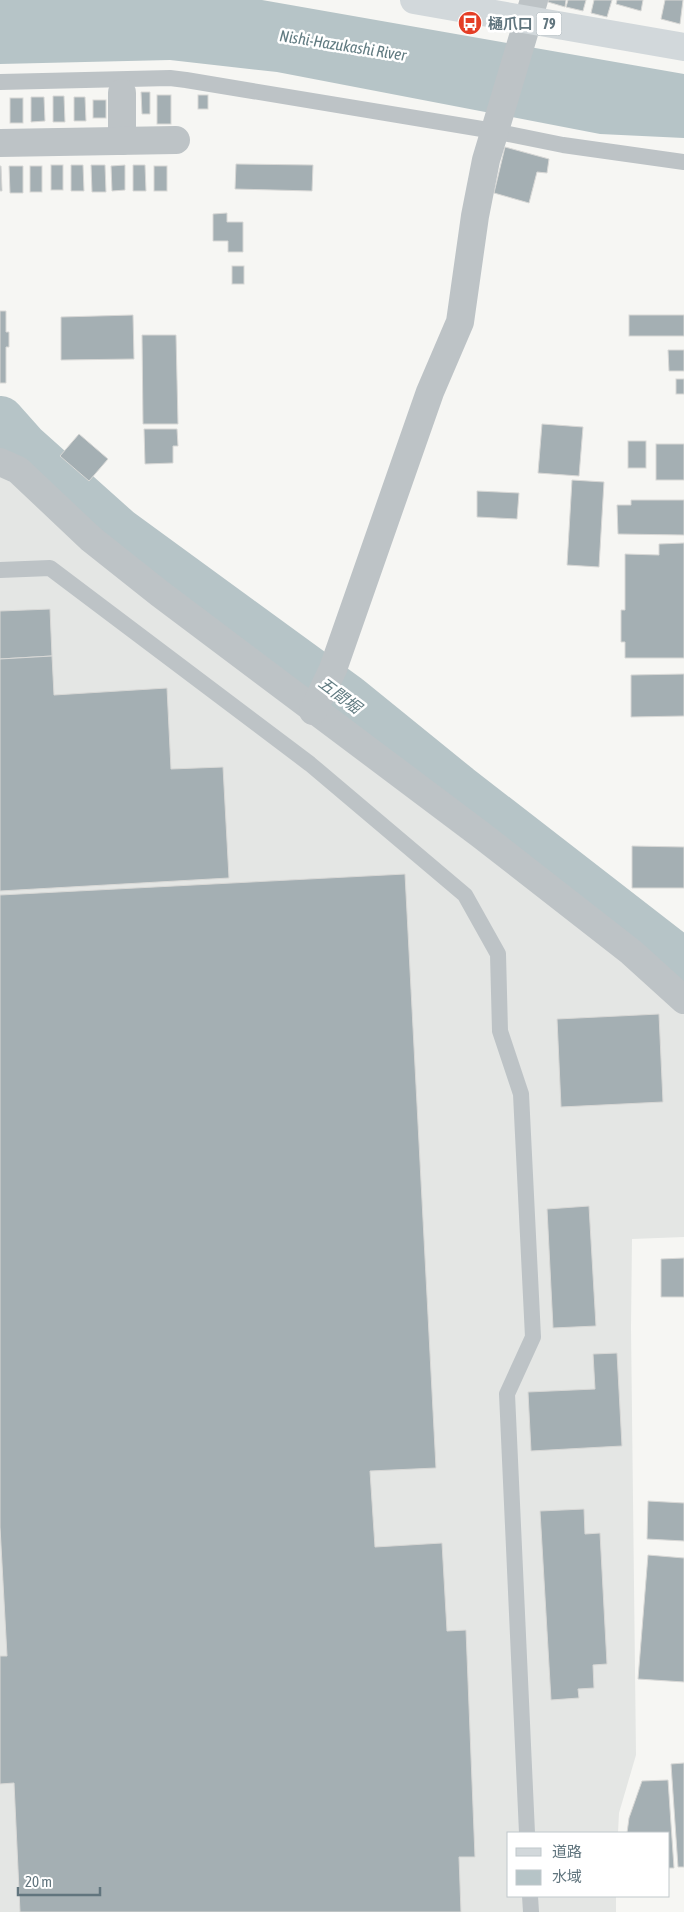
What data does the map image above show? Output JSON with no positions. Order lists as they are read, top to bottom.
{
  "streets": {
    "main road": ["79"]
  },
  "water": ["Nishi-Hazukashi River", "五間堀"],
  "places": {
    "bus stop": ["樋爪口"]
  },
  "legend": ["道路", "水域"],
  "scale_bar": "20 m"
}
